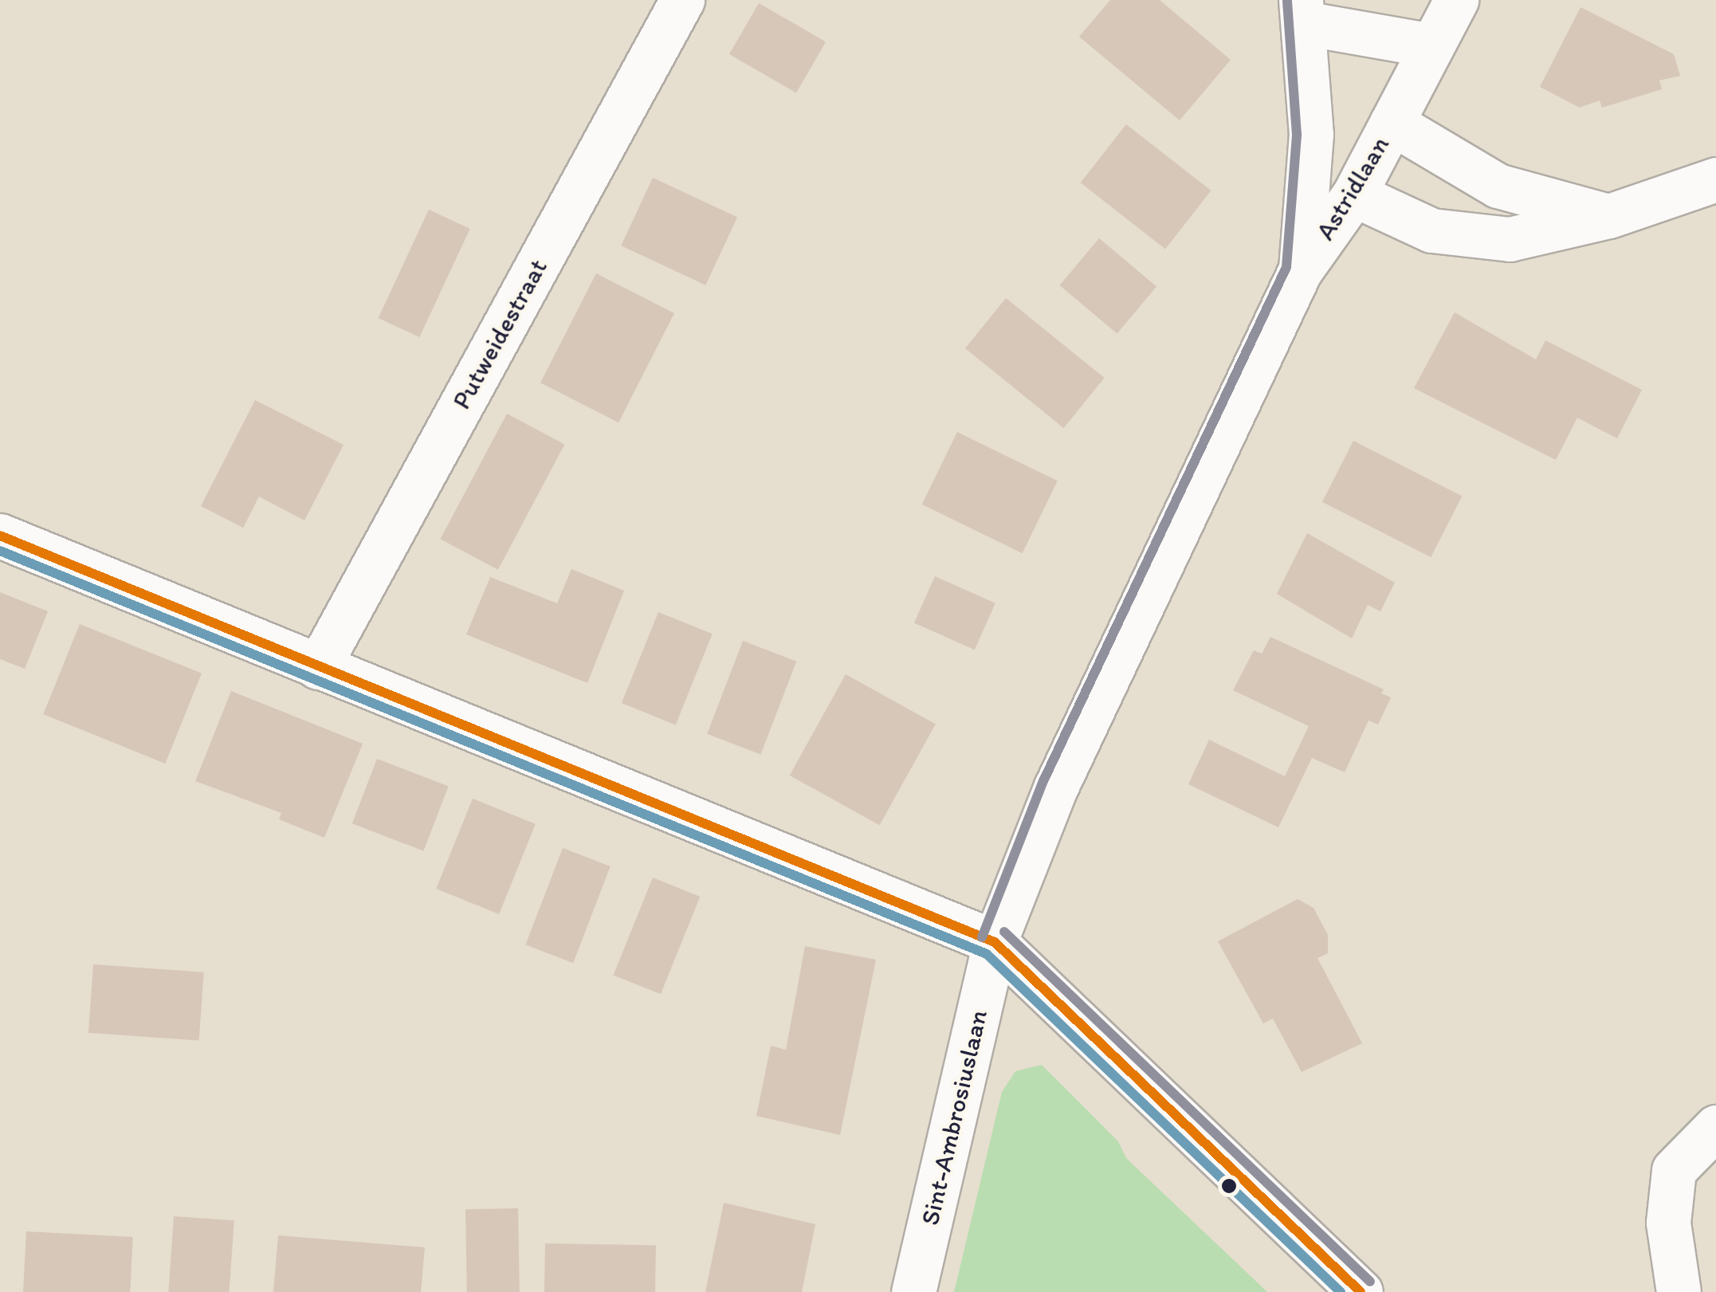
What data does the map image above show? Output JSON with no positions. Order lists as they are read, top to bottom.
{
  "streets": {
    "street": ["Astridlaan", "Putweidestraat", "Sint-Ambrosiuslaan"]
  },
  "crossings": [
    ["Astridlaan", "Sint-Ambrosiuslaan"]
  ]
}
